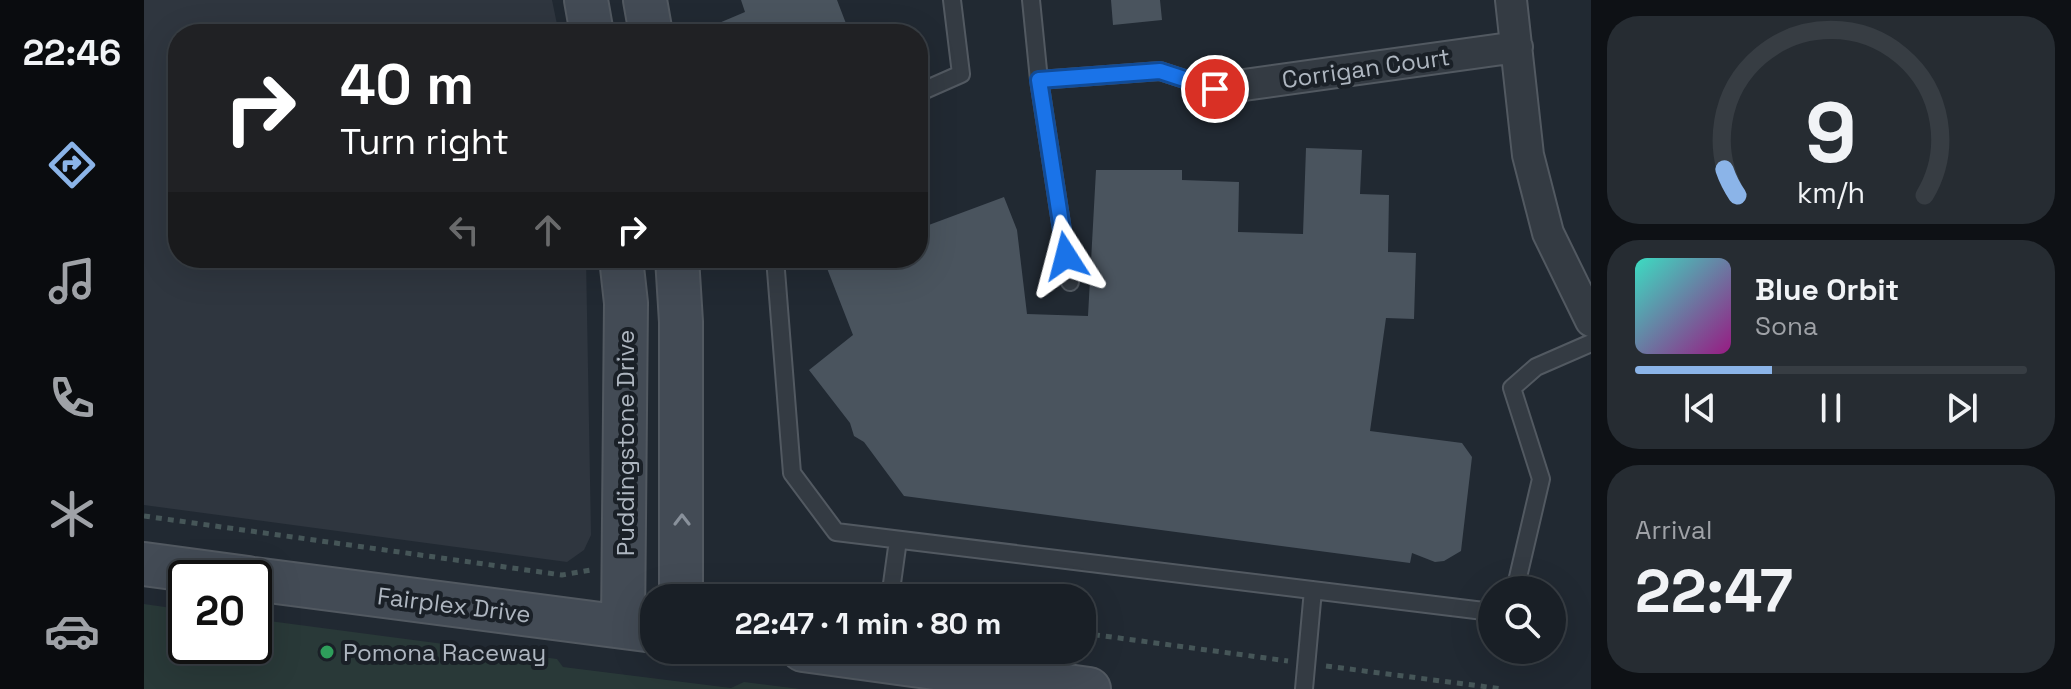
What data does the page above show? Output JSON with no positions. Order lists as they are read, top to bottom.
{
  "streets": {
    "street": ["Corrigan Court", "Puddingstone Drive", "Fairplex Drive"]
  },
  "crossings": [
    ["Puddingstone Drive", "Fairplex Drive"]
  ],
  "places": ["Pomona Raceway"],
  "page": {
    "tabs": "22:46",
    "turn": ["40 m", "Turn right"],
    "song": ["Blue Orbit", "Sona"],
    "tile": ["Arrival", "22:47"],
    "limit": "20",
    "trip": "22:47 · 1 min · 80 m",
    "gauge": ["9", "km/h"]
  }
}
